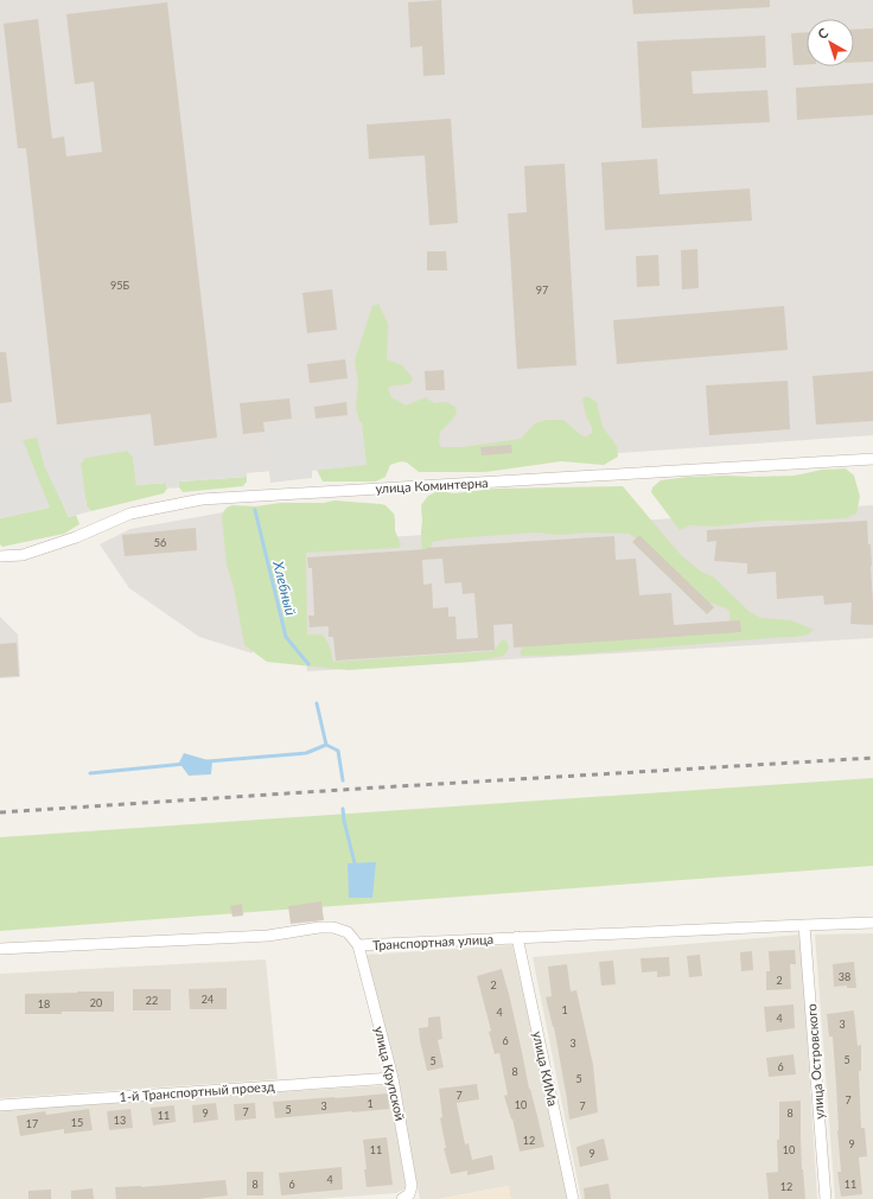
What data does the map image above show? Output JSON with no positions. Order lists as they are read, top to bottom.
{
  "streets": {
    "street": [
      "улица Коминтерна",
      "Транспортная улица",
      "улица Островского",
      "улица КИМа",
      "улица Крупской",
      "1-й Транспортный проезд"
    ]
  },
  "crossings": [
    ["Транспортная улица", "улица Островского"],
    ["Транспортная улица", "улица КИМа"],
    ["Транспортная улица", "улица Крупской"],
    ["улица Крупской", "1-й Транспортный проезд"]
  ],
  "water": ["Хлебный"],
  "house_numbers": [
    "95Б",
    "97",
    "56",
    "38",
    "2",
    "2",
    "24",
    "22",
    "20",
    "18",
    "1",
    "4",
    "4",
    "3",
    "6",
    "3",
    "5",
    "5",
    "6",
    "8",
    "5",
    "7",
    "7",
    "1",
    "10",
    "3",
    "7",
    "5",
    "7",
    "9",
    "8",
    "11",
    "13",
    "15",
    "17",
    "12",
    "9",
    "11",
    "10",
    "9",
    "4",
    "8",
    "6",
    "11",
    "12"
  ],
  "north": "top left"
}
